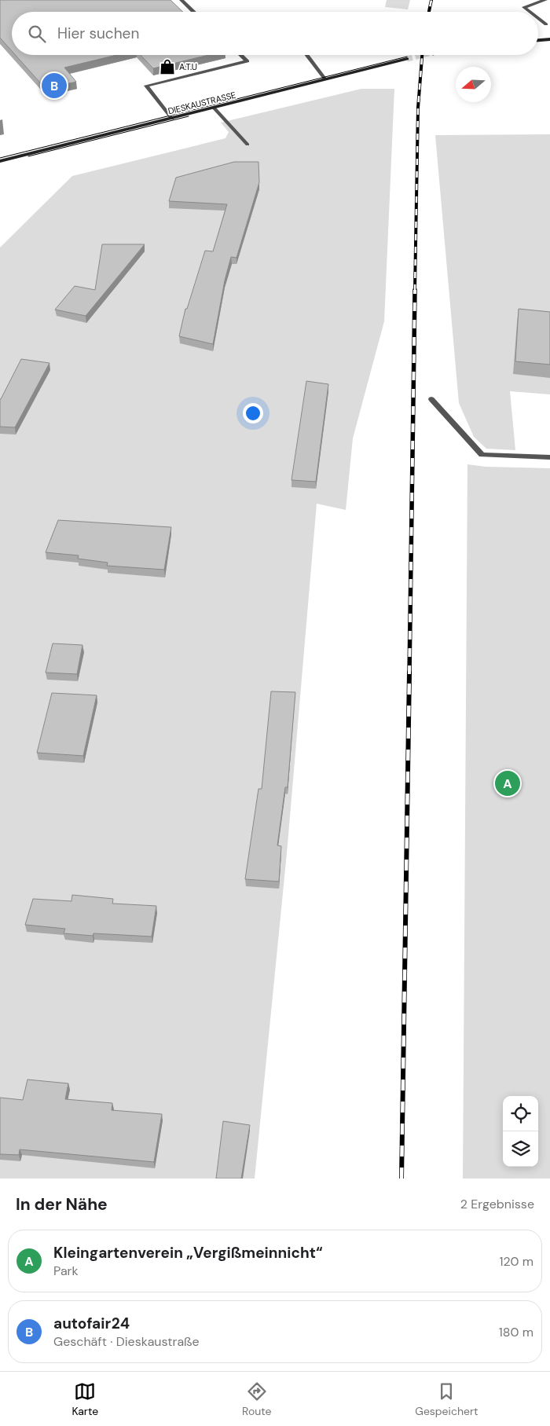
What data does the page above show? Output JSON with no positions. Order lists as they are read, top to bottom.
{
  "streets": {
    "main road": ["DIESKAUSTRASSE"]
  },
  "places": {
    "shop": ["A.T.U"]
  },
  "north": "left",
  "page": {
    "search": "Hier suchen",
    "pins": ["B", "A"],
    "heading": ["In der Nähe", "2 Ergebnisse"],
    "list": [
      {
        "mark": "A",
        "name": "Kleingartenverein „Vergißmeinnicht“",
        "note": "Park",
        "value": "120 m"
      },
      {
        "mark": "B",
        "name": "autofair24",
        "note": "Geschäft · Dieskaustraße",
        "value": "180 m"
      }
    ],
    "nav": ["Karte", "Route", "Gespeichert"]
  }
}
